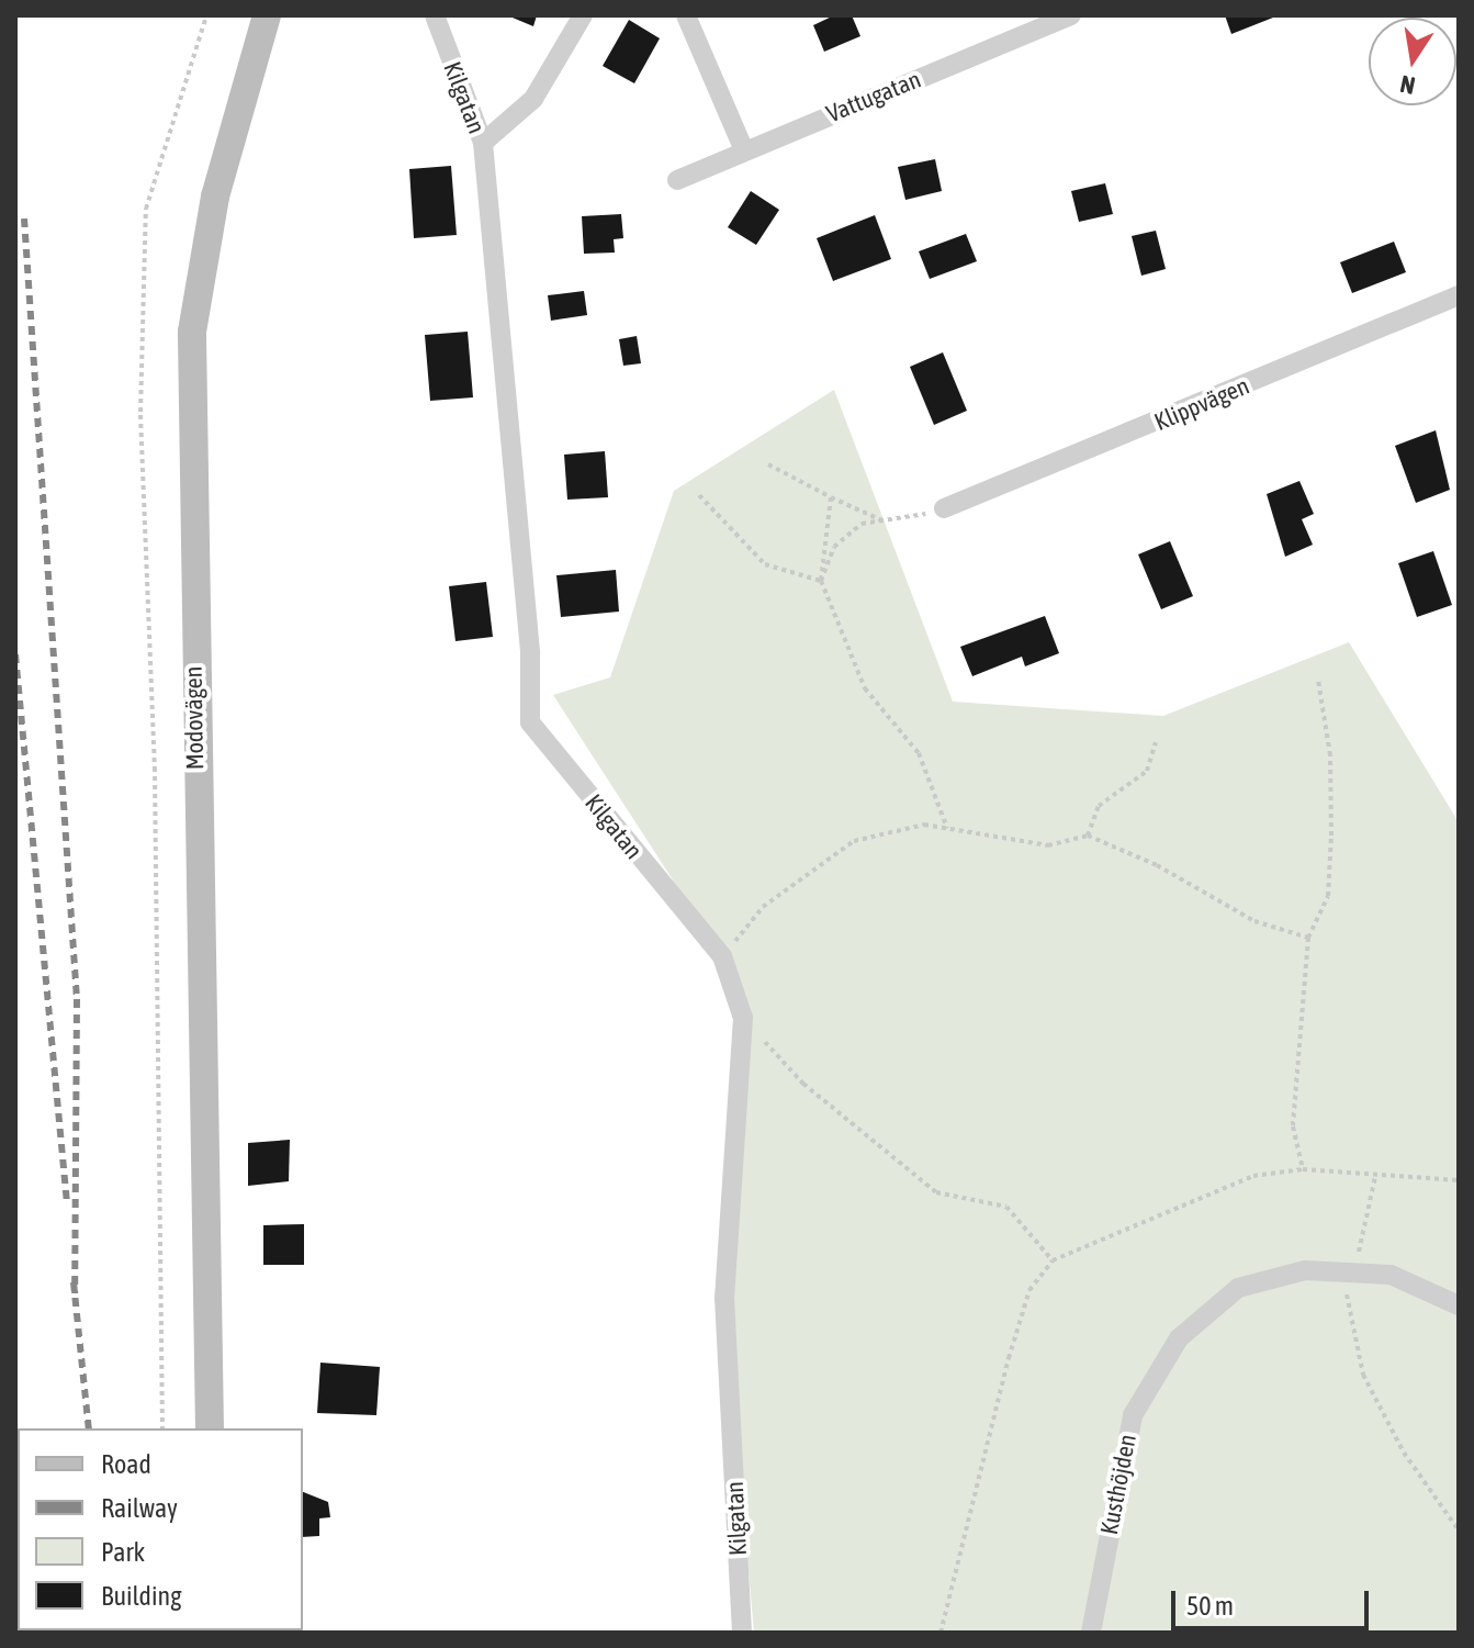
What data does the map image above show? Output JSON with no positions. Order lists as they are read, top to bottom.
{
  "streets": {
    "main road": ["Modovägen"],
    "street": [
      "Vattugatan",
      "Kilgatan",
      "Klippvägen",
      "Kusthöjden"
    ]
  },
  "legend": [
    "Road",
    "Railway",
    "Park",
    "Building"
  ],
  "scale_bar": "50 m",
  "north": "bottom"
}
